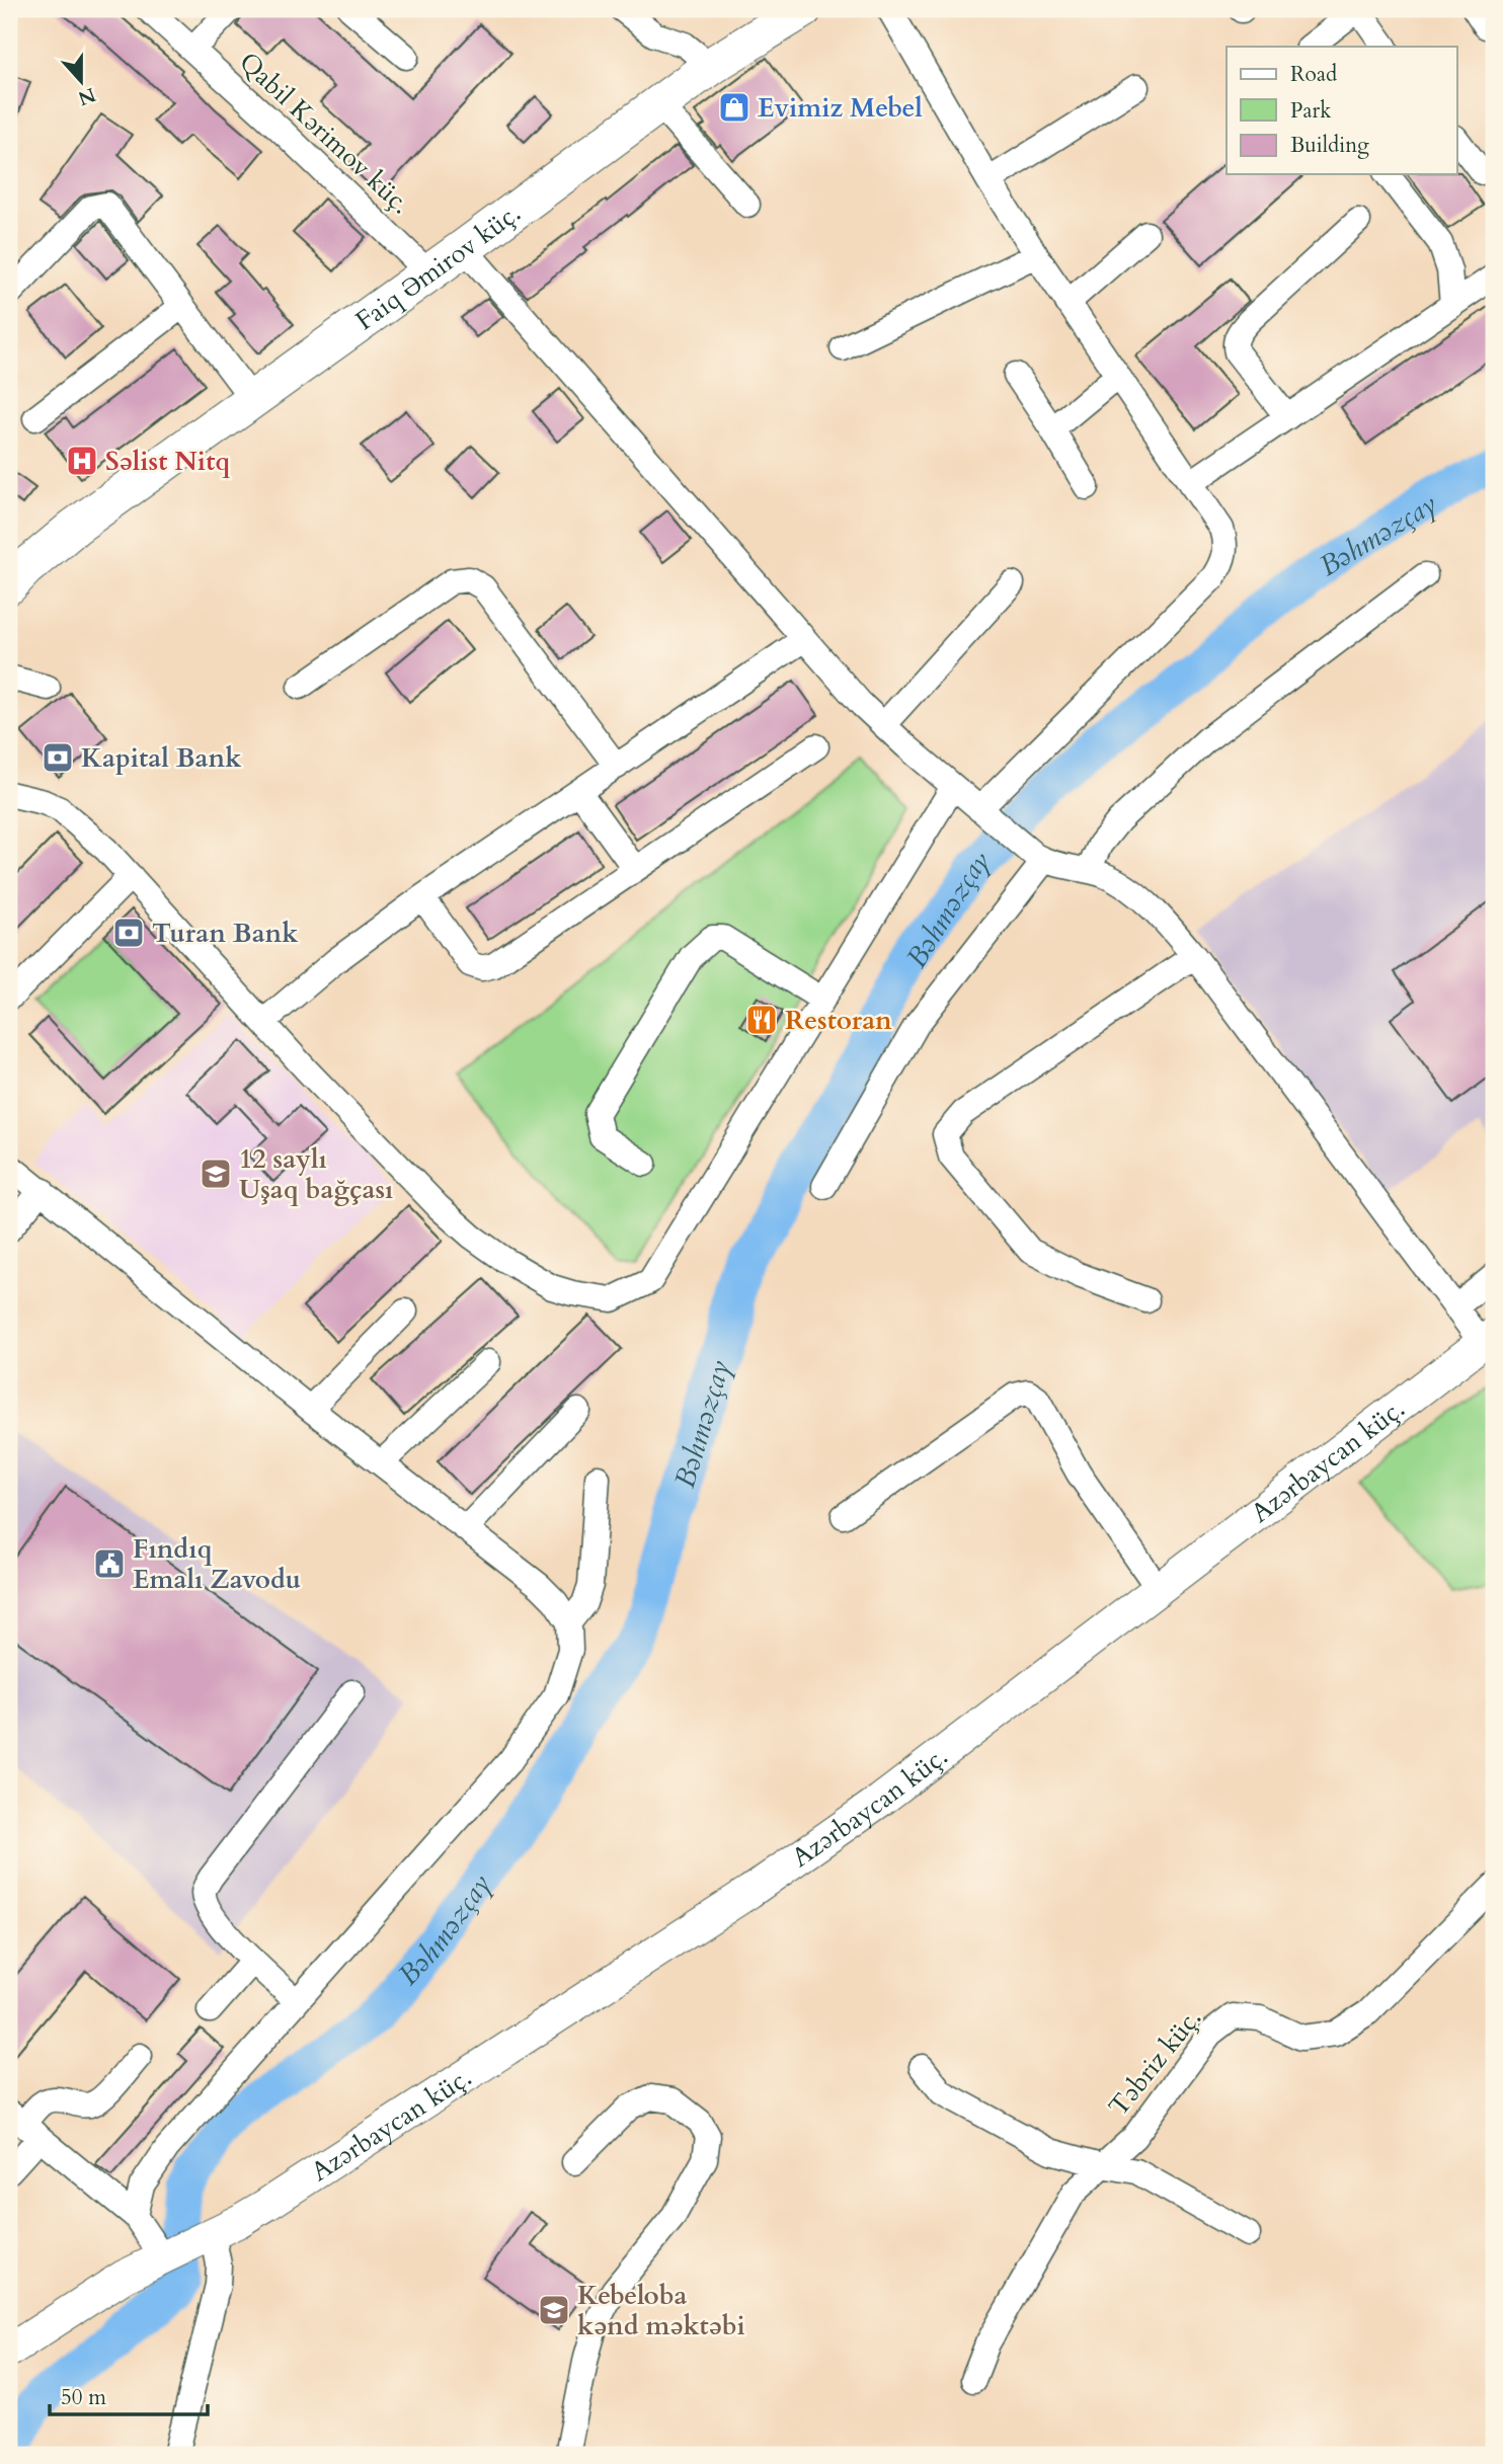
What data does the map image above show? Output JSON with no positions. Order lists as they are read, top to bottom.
{
  "streets": {
    "highway": ["Faiq Əmirov küç."],
    "main road": ["Azərbaycan küç."],
    "street": ["Qabil Kərimov küç.", "Təbriz küç."]
  },
  "crossings": [
    ["Qabil Kərimov küç.", "Faiq Əmirov küç."]
  ],
  "water": ["Bəhməzçay"],
  "places": {
    "shop": ["Evimiz Mebel"],
    "hospital": ["Səlist Nitq"],
    "bank": ["Kapital Bank", "Turan Bank"],
    "restaurant": ["Restoran"],
    "school or university": ["12 saylı Uşaq bağçası", "Kebeloba kənd məktəbi"],
    "public building": ["Fındıq Emalı Zavodu"]
  },
  "legend": ["Road", "Park", "Building"],
  "scale_bar": "50 m",
  "north": "bottom"
}
